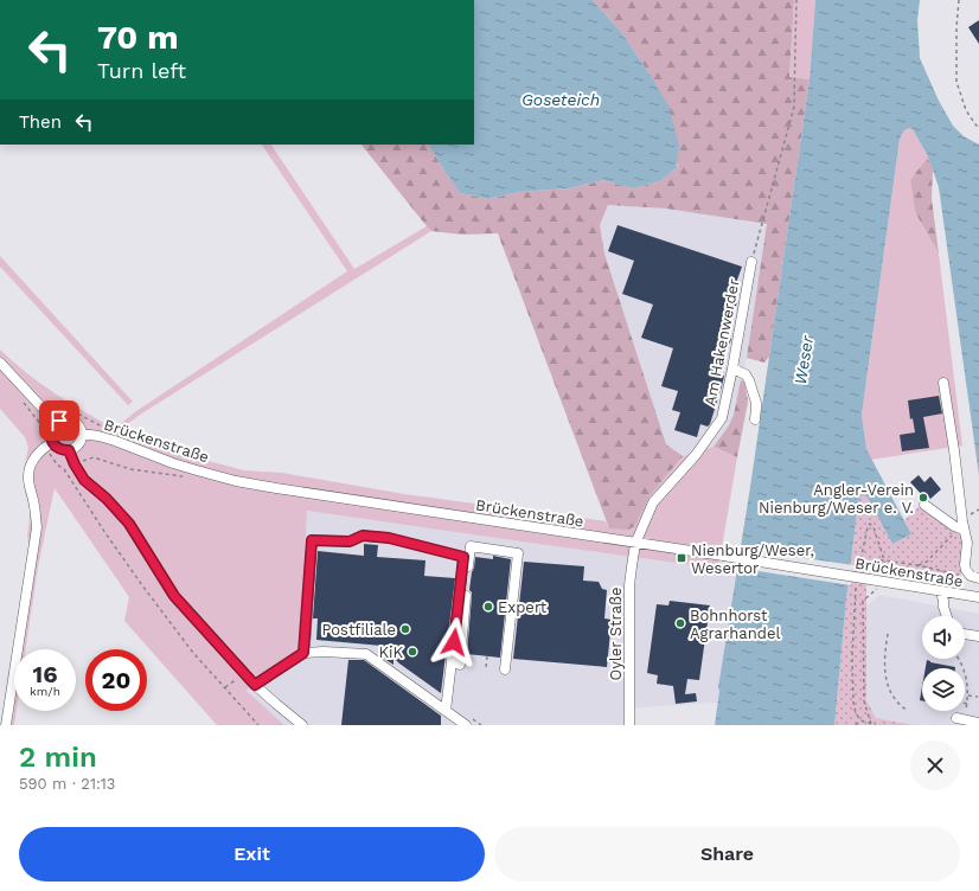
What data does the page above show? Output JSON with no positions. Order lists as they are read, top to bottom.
{
  "streets": {
    "street": ["Am Hakenwerder", "Brückenstraße", "Oyler Straße"]
  },
  "crossings": [
    ["Am Hakenwerder", "Brückenstraße"],
    ["Am Hakenwerder", "Oyler Straße"],
    ["Brückenstraße", "Oyler Straße"]
  ],
  "water": ["Goseteich", "Weser"],
  "places": {
    "other": [
      "Angler-Verein Nienburg/Weser e. V.",
      "Expert",
      "Bohnhorst Agrarhandel",
      "Postfiliale",
      "KiK"
    ],
    "transit": ["Nienburg/Weser, Wesertor"]
  },
  "page": {
    "turn": ["70 m", "Turn left"],
    "then": "Then",
    "speed": "16 km/h",
    "limit": "20",
    "heading": ["2 min", "590 m · 21:13"],
    "buttons": ["Exit", "Share"]
  }
}
